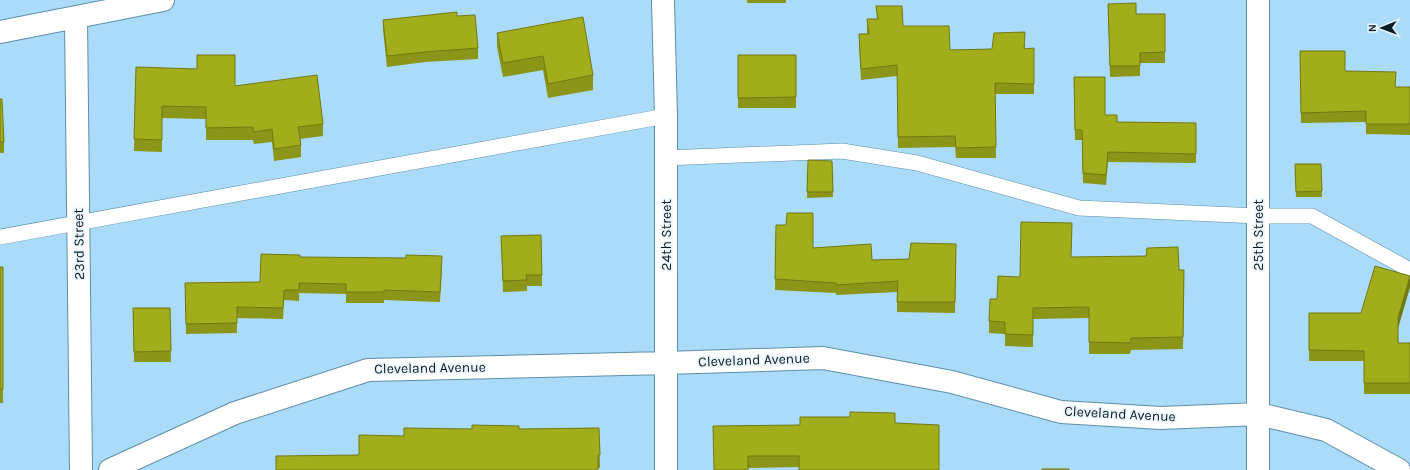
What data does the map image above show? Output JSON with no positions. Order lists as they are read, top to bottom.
{
  "streets": {
    "street": [
      "24th Street",
      "25th Street",
      "23rd Street",
      "Cleveland Avenue"
    ]
  },
  "crossings": [
    ["24th Street", "Cleveland Avenue"],
    ["25th Street", "Cleveland Avenue"]
  ],
  "north": "left"
}
